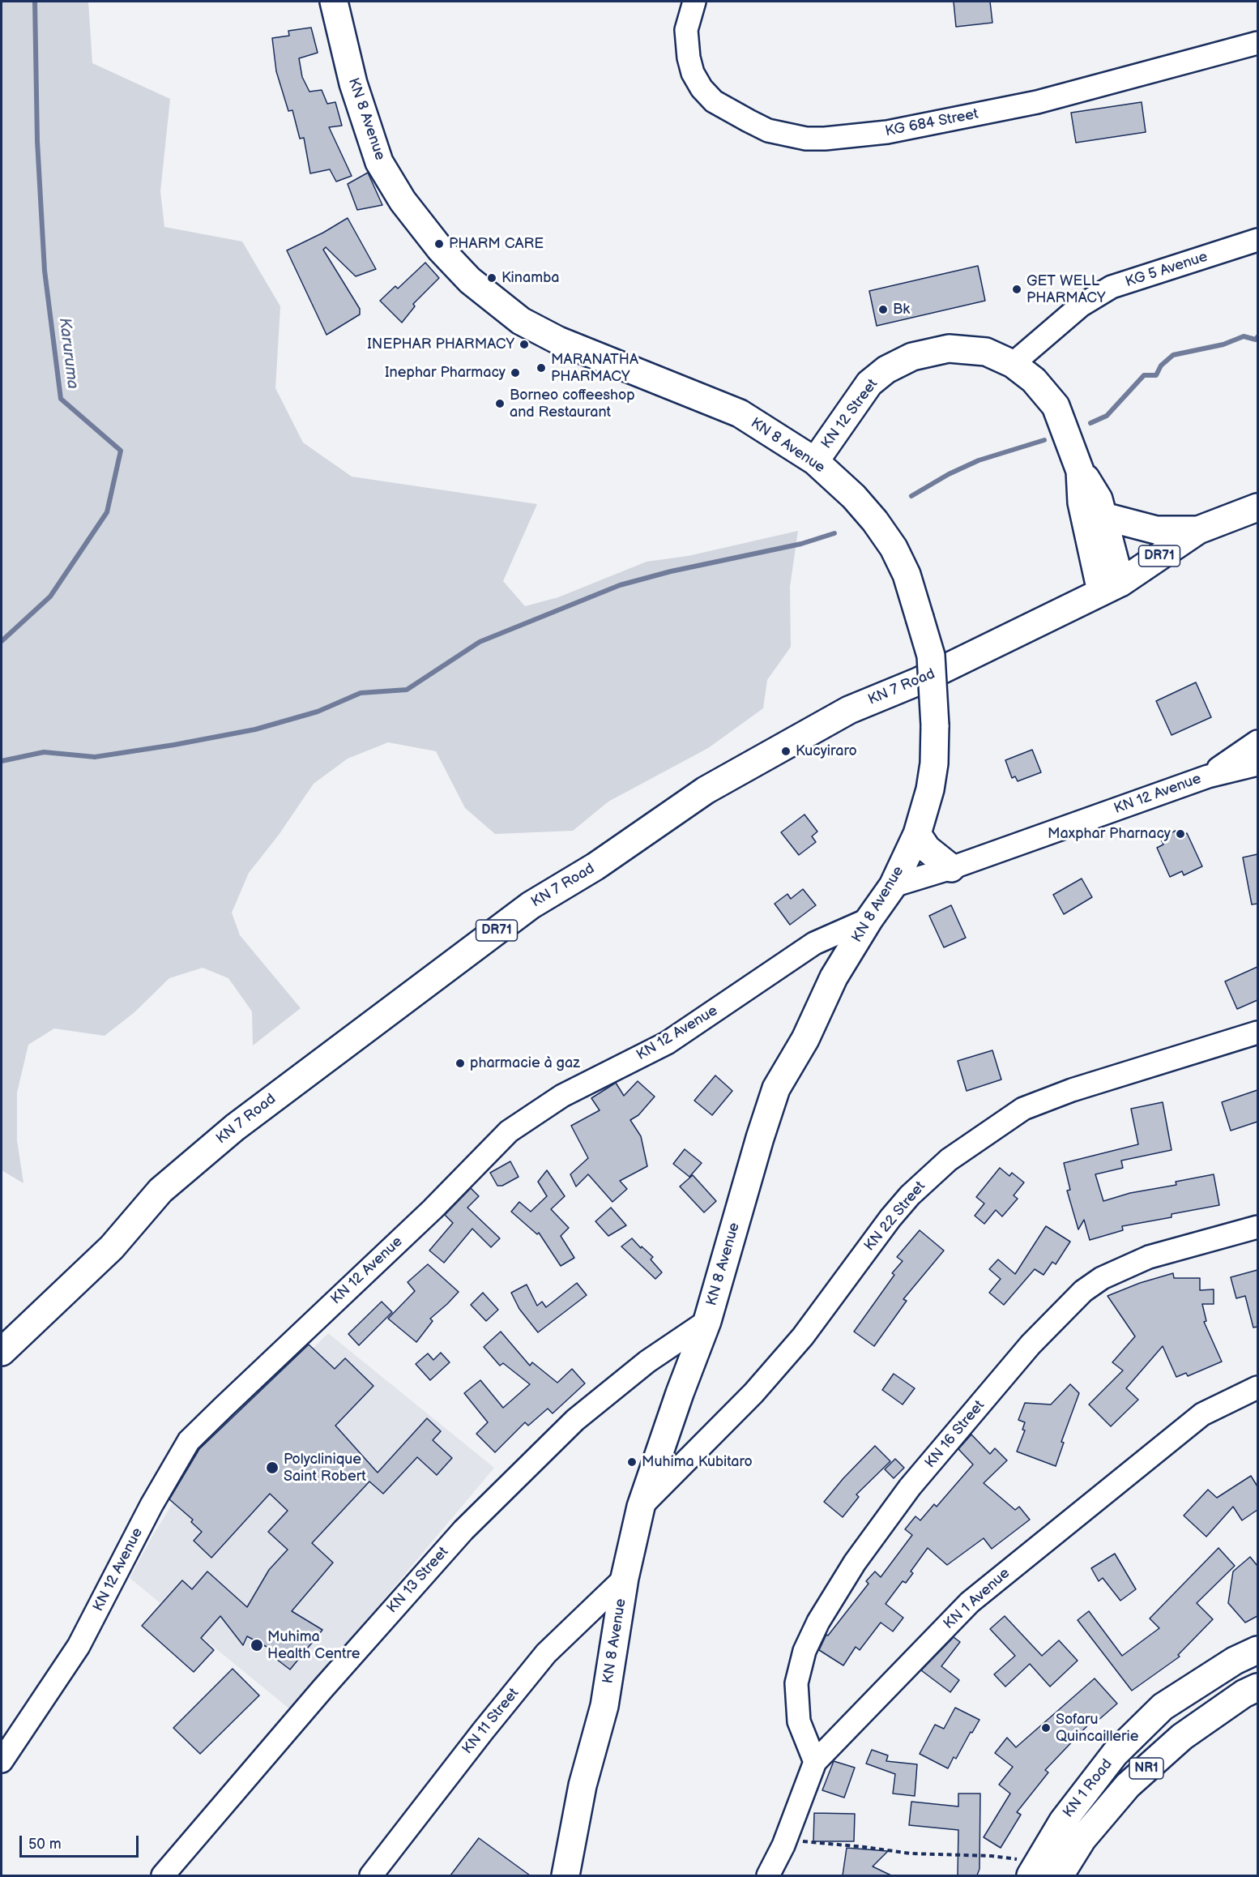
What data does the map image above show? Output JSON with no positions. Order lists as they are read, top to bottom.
{
  "streets": {
    "main road": [
      "KN 8 Avenue",
      "KN 12 Street",
      "DR71",
      "KN 7 Road",
      "NR1",
      "KN 1 Road"
    ],
    "street": [
      "KG 684 Street",
      "KG 5 Avenue",
      "KN 12 Avenue",
      "KN 22 Street",
      "KN 16 Street",
      "KN 13 Street",
      "KN 1 Avenue",
      "KN 11 Street"
    ]
  },
  "crossings": [
    ["KN 8 Avenue", "KN 12 Street"],
    ["KN 8 Avenue", "KN 12 Avenue"],
    ["KN 8 Avenue", "KN 22 Street"],
    ["KN 8 Avenue", "KN 13 Street"],
    ["KN 8 Avenue", "KN 11 Street"],
    ["KG 5 Avenue", "KN 12 Street"],
    ["KN 12 Street", "DR71"],
    ["KN 12 Street", "KN 7 Road"],
    ["DR71", "KN 7 Road"],
    ["KN 16 Street", "KN 1 Avenue"]
  ],
  "water": ["Karuruma"],
  "places": [
    "PHARM CARE",
    "Kinamba",
    "GET WELL PHARMACY",
    "Bk",
    "INEPHAR PHARMACY",
    "MARANATHA PHARMACY",
    "Inephar Pharmacy",
    "Borneo coffeeshop and Restaurant",
    "Kucyiraro",
    "Maxphar Pharnacy",
    "pharmacie à gaz",
    "Muhima Kubitaro",
    "Polyclinique Saint Robert",
    "Muhima Health Centre",
    "Sofaru Quincaillerie"
  ],
  "scale_bar": "50 m"
}
